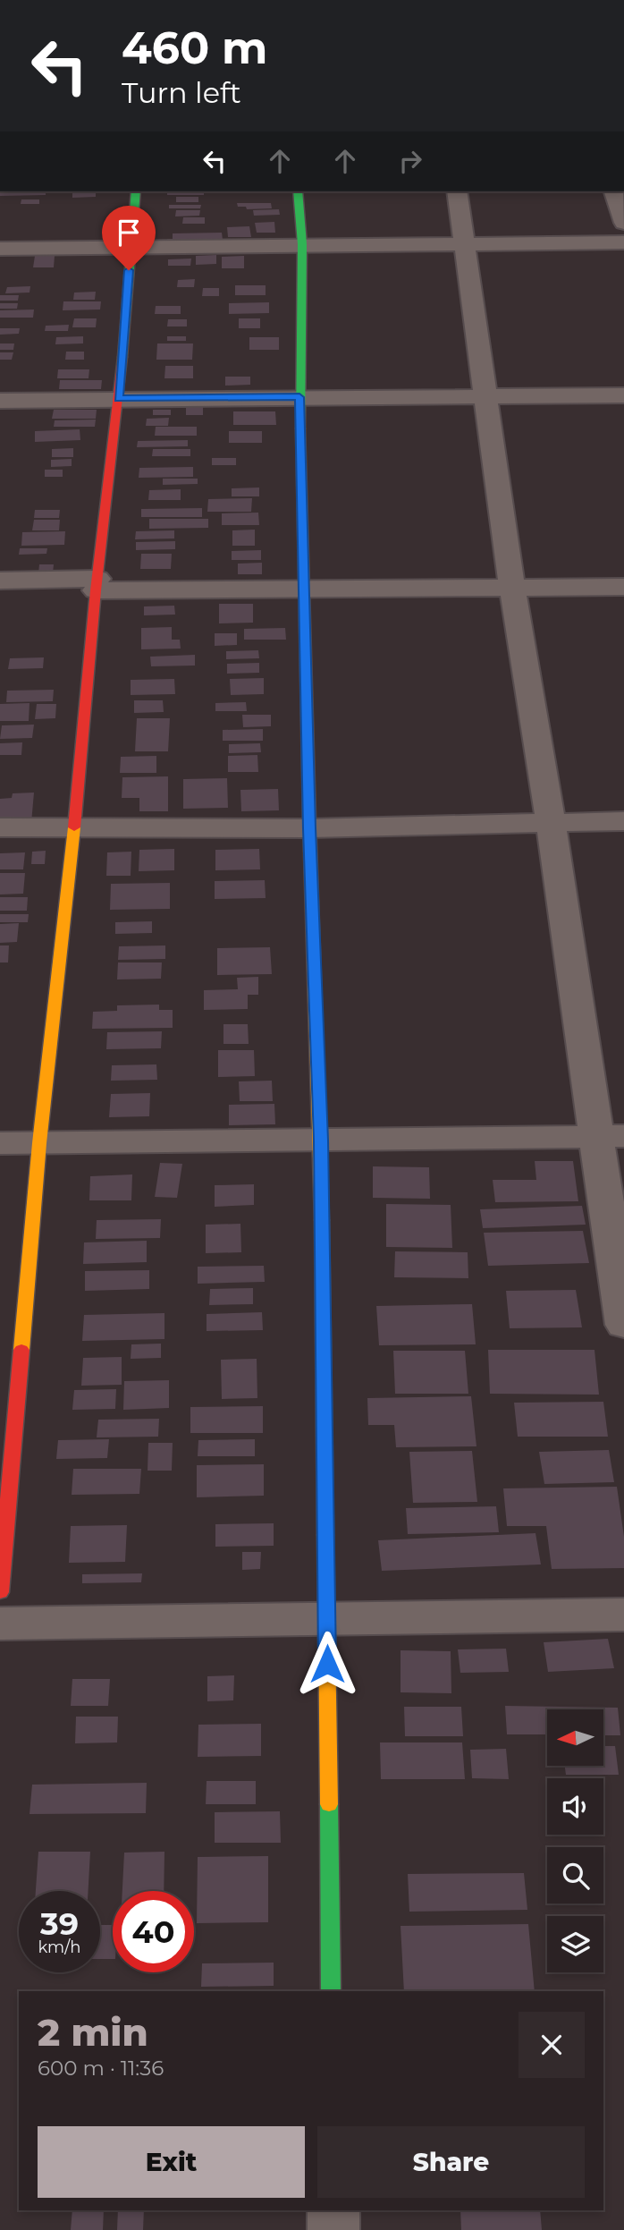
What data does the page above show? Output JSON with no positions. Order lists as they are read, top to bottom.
{
  "north": "left",
  "page": {
    "turn": ["460 m", "Turn left"],
    "speed": "39 km/h",
    "limit": "40",
    "heading": ["2 min", "600 m · 11:36"],
    "buttons": ["Exit", "Share"]
  }
}
